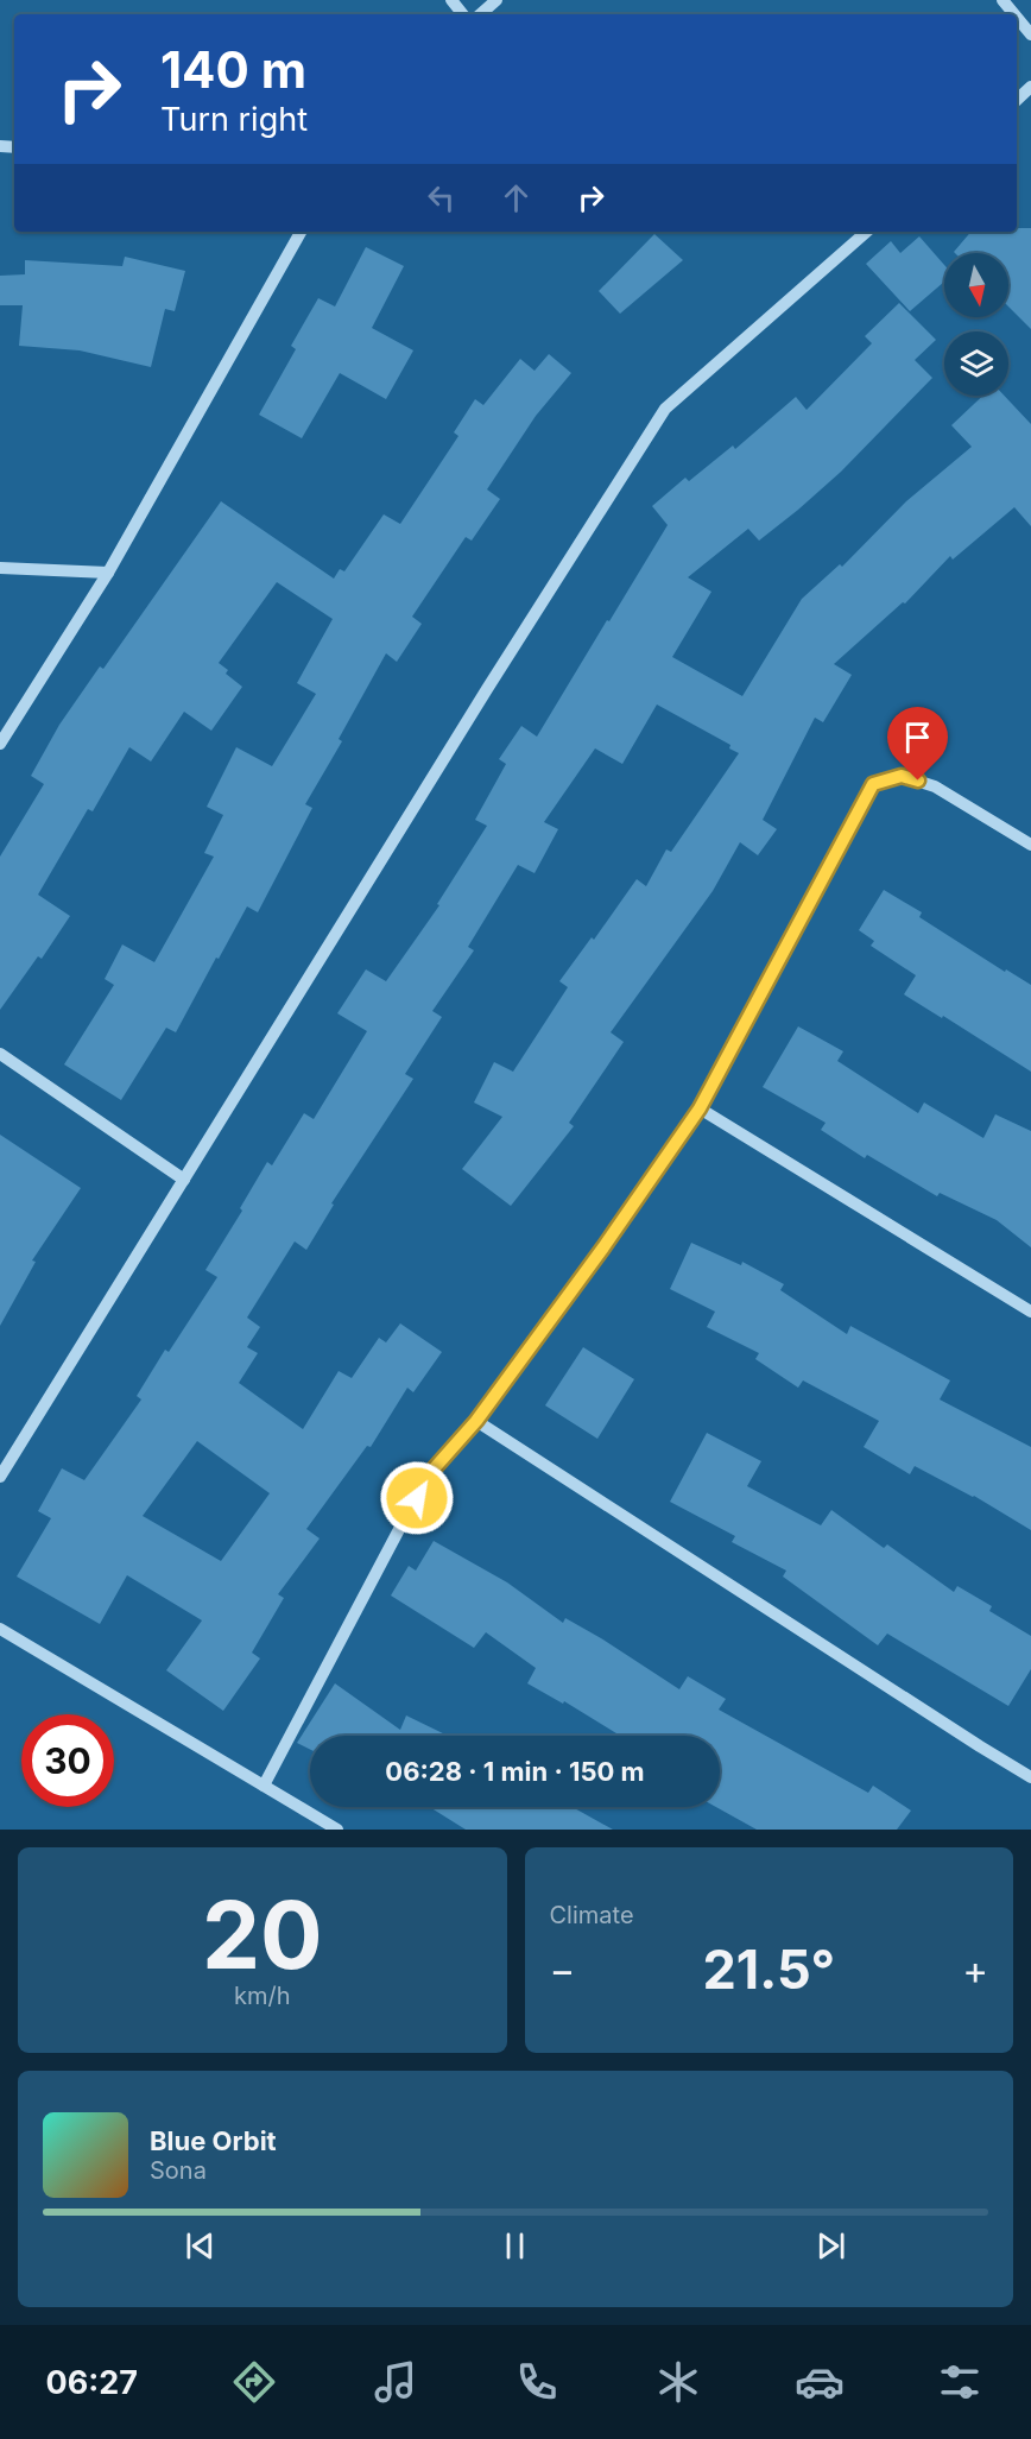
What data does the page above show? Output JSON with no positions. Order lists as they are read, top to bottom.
{
  "north": "bottom",
  "page": {
    "turn": ["140 m", "Turn right"],
    "limit": "30",
    "trip": "06:28 · 1 min · 150 m",
    "tile": [
      ["20", "km/h"],
      "Climate"
    ],
    "heat": ["−", "21.5°", "+"],
    "song": ["Blue Orbit", "Sona"],
    "tabs": "06:27"
  }
}
